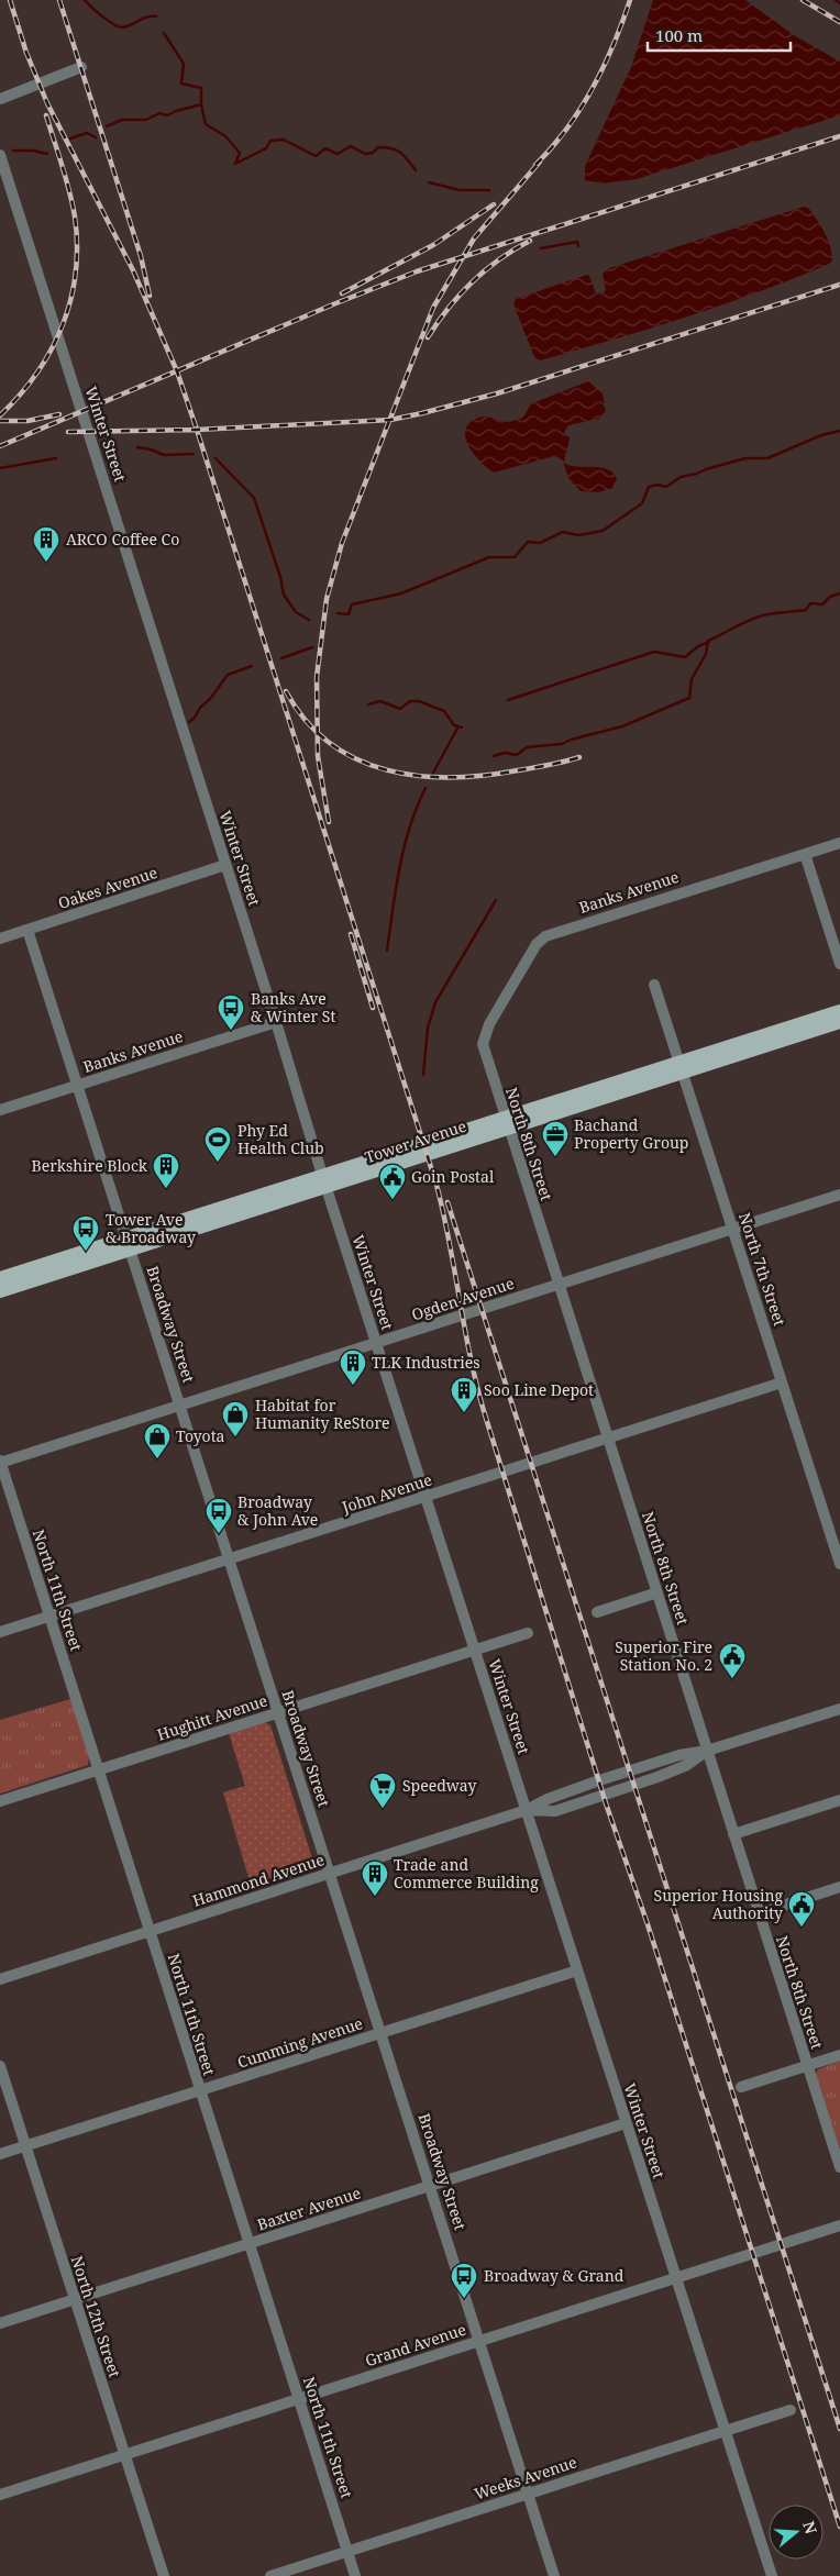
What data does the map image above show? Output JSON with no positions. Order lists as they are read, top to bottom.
{
  "streets": {
    "main road": ["Tower Avenue"],
    "street": [
      "Winter Street",
      "Oakes Avenue",
      "Banks Avenue",
      "North 8th Street",
      "North 7th Street",
      "Ogden Avenue",
      "Broadway Street",
      "John Avenue",
      "North 11th Street",
      "Hughitt Avenue",
      "Hammond Avenue",
      "Cumming Avenue",
      "Baxter Avenue",
      "North 12th Street",
      "Grand Avenue",
      "Weeks Avenue"
    ]
  },
  "crossings": [
    ["Winter Street", "Oakes Avenue"],
    ["Winter Street", "Banks Avenue"],
    ["Winter Street", "Tower Avenue"],
    ["Winter Street", "Ogden Avenue"],
    ["Winter Street", "John Avenue"],
    ["Winter Street", "Hughitt Avenue"],
    ["Winter Street", "Hammond Avenue"],
    ["Winter Street", "Cumming Avenue"],
    ["Winter Street", "Baxter Avenue"],
    ["Winter Street", "Grand Avenue"],
    ["Winter Street", "Weeks Avenue"],
    ["Oakes Avenue", "Broadway Street"],
    ["Banks Avenue", "North 8th Street"],
    ["Banks Avenue", "Broadway Street"],
    ["Tower Avenue", "North 8th Street"],
    ["Tower Avenue", "North 7th Street"],
    ["Tower Avenue", "Broadway Street"],
    ["North 8th Street", "Ogden Avenue"],
    ["North 8th Street", "John Avenue"],
    ["North 8th Street", "Hammond Avenue"],
    ["North 7th Street", "Ogden Avenue"],
    ["North 7th Street", "John Avenue"],
    ["Ogden Avenue", "Broadway Street"],
    ["Ogden Avenue", "North 11th Street"],
    ["Broadway Street", "John Avenue"],
    ["Broadway Street", "Hughitt Avenue"],
    ["Broadway Street", "Hammond Avenue"],
    ["Broadway Street", "Cumming Avenue"],
    ["Broadway Street", "Baxter Avenue"],
    ["Broadway Street", "Grand Avenue"],
    ["Broadway Street", "Weeks Avenue"],
    ["John Avenue", "North 11th Street"],
    ["North 11th Street", "Hughitt Avenue"],
    ["North 11th Street", "Hammond Avenue"],
    ["North 11th Street", "Cumming Avenue"],
    ["North 11th Street", "Baxter Avenue"],
    ["North 11th Street", "Grand Avenue"],
    ["North 11th Street", "Weeks Avenue"],
    ["Cumming Avenue", "North 12th Street"],
    ["Baxter Avenue", "North 12th Street"],
    ["North 12th Street", "Grand Avenue"]
  ],
  "places": {
    "building": [
      "ARCO Coffee Co",
      "Berkshire Block",
      "TLK Industries",
      "Soo Line Depot",
      "Trade and Commerce Building"
    ],
    "bus stop": [
      "Banks Ave & Winter St",
      "Tower Ave & Broadway",
      "Broadway & John Ave",
      "Broadway & Grand"
    ],
    "office": ["Bachand Property Group"],
    "sports": ["Phy Ed Health Club"],
    "public building": ["Goin Postal", "Superior Fire Station No. 2", "Superior Housing Authority"],
    "shop": ["Habitat for Humanity ReStore", "Toyota"],
    "supermarket": ["Speedway"]
  },
  "scale_bar": "100 m",
  "north": "right"
}
